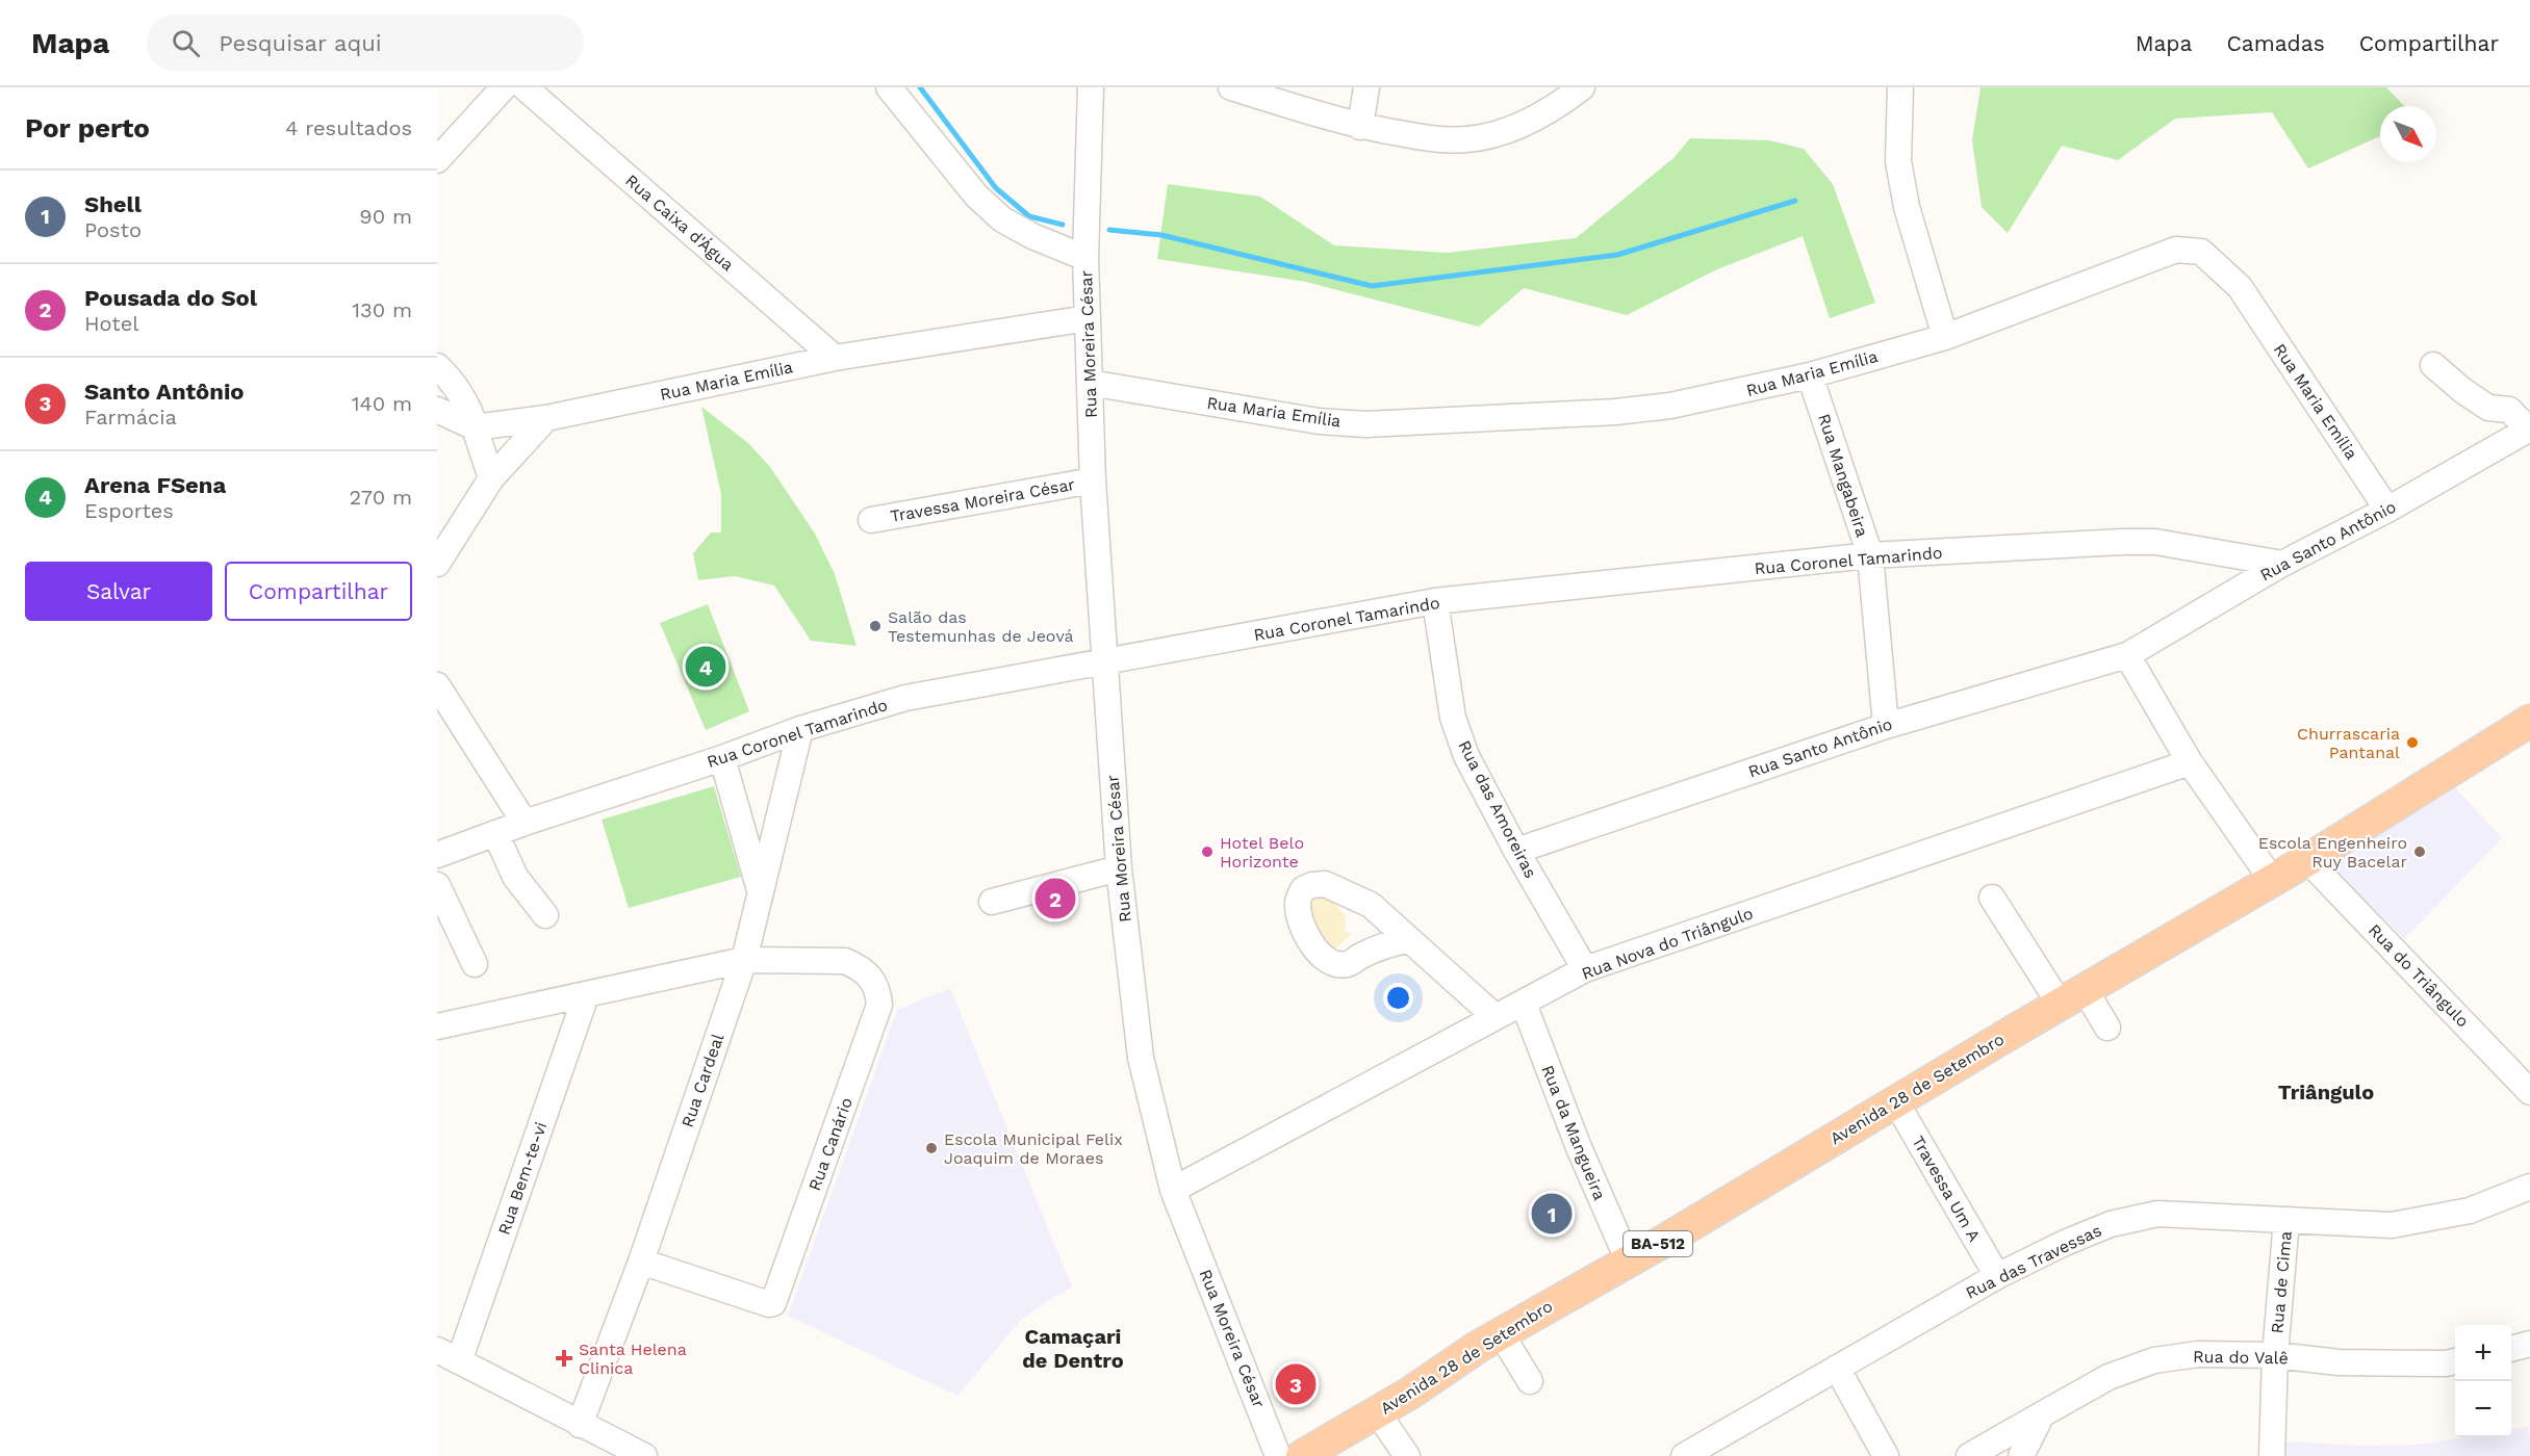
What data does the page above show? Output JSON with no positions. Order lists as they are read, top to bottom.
{
  "streets": {
    "main road": ["Avenida 28 de Setembro", "BA-512"],
    "street": [
      "Rua Caixa d'Água",
      "Rua Moreira César",
      "Rua Maria Emília",
      "Rua Mangabeira",
      "Travessa Moreira César",
      "Rua Santo Antônio",
      "Rua Coronel Tamarindo",
      "Rua das Amoreiras",
      "Rua Nova do Triângulo",
      "Rua do Triângulo",
      "Rua Cardeal",
      "Rua da Mangueira",
      "Rua Canário",
      "Rua Bem-te-vi",
      "Travessa Um A",
      "Rua das Travessas",
      "Rua de Cima",
      "Rua do Valê"
    ]
  },
  "crossings": [
    ["Rua Caixa d'Água", "Rua Maria Emília"],
    ["Rua Moreira César", "Rua Maria Emília"],
    ["Rua Moreira César", "Travessa Moreira César"],
    ["Rua Moreira César", "Rua Coronel Tamarindo"],
    ["Rua Moreira César", "Rua Nova do Triângulo"],
    ["Rua Maria Emília", "Rua Mangabeira"],
    ["Rua Maria Emília", "Rua Santo Antônio"],
    ["Rua Mangabeira", "Rua Santo Antônio"],
    ["Rua Mangabeira", "Rua Coronel Tamarindo"],
    ["Rua Santo Antônio", "Rua Coronel Tamarindo"],
    ["Rua Santo Antônio", "Rua das Amoreiras"],
    ["Rua Coronel Tamarindo", "Rua das Amoreiras"],
    ["Rua Coronel Tamarindo", "Rua Cardeal"],
    ["Rua das Amoreiras", "Rua Nova do Triângulo"],
    ["Rua Nova do Triângulo", "Rua da Mangueira"],
    ["Rua do Triângulo", "Avenida 28 de Setembro"],
    ["Rua Cardeal", "Rua Canário"],
    ["Avenida 28 de Setembro", "Rua da Mangueira"],
    ["Avenida 28 de Setembro", "Travessa Um A"],
    ["Travessa Um A", "Rua das Travessas"],
    ["Rua das Travessas", "Rua de Cima"],
    ["Rua de Cima", "Rua do Valê"]
  ],
  "districts": ["Triângulo", "Camaçari de Dentro"],
  "places": {
    "other": [
      "Salão das Testemunhas de Jeová",
      "Churrascaria Pantanal",
      "Hotel Belo Horizonte",
      "Escola Engenheiro Ruy Bacelar",
      "Escola Municipal Felix Joaquim de Moraes"
    ],
    "health": ["Santa Helena Clinica"]
  },
  "north": "bottom right",
  "page": {
    "header": "Mapa",
    "search": "Pesquisar aqui",
    "nav": ["Mapa", "Camadas", "Compartilhar"],
    "heading": ["Por perto", "4 resultados"],
    "list": [
      {
        "mark": "1",
        "name": "Shell",
        "note": "Posto",
        "value": "90 m"
      },
      {
        "mark": "2",
        "name": "Pousada do Sol",
        "note": "Hotel",
        "value": "130 m"
      },
      {
        "mark": "3",
        "name": "Santo Antônio",
        "note": "Farmácia",
        "value": "140 m"
      },
      {
        "mark": "4",
        "name": "Arena FSena",
        "note": "Esportes",
        "value": "270 m"
      }
    ],
    "buttons": ["Salvar", "Compartilhar"],
    "pins": [
      "4",
      "2",
      "1",
      "3"
    ],
    "map_buttons": ["+", "−"]
  }
}
